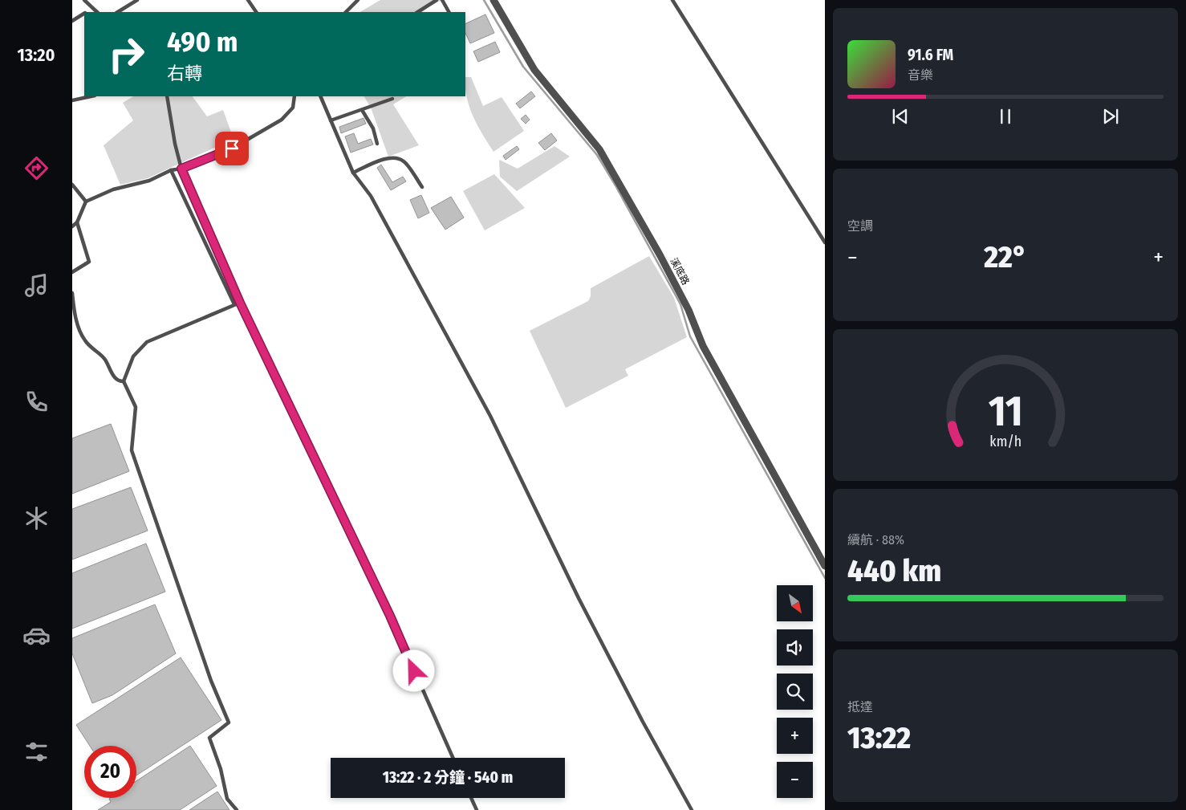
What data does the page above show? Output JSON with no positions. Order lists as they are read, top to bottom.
{
  "streets": {
    "street": ["溪底路"]
  },
  "north": "bottom right",
  "page": {
    "tabs": "13:20",
    "turn": ["490 m", "右轉"],
    "song": ["91.6 FM", "音樂"],
    "tile": [
      "空調",
      ["續航 · 88%", "440 km"],
      ["抵達", "13:22"]
    ],
    "heat": ["−", "22°", "+"],
    "map_buttons": ["+", "−"],
    "limit": "20",
    "trip": "13:22 · 2 分鐘 · 540 m",
    "gauge": ["11", "km/h"]
  }
}
